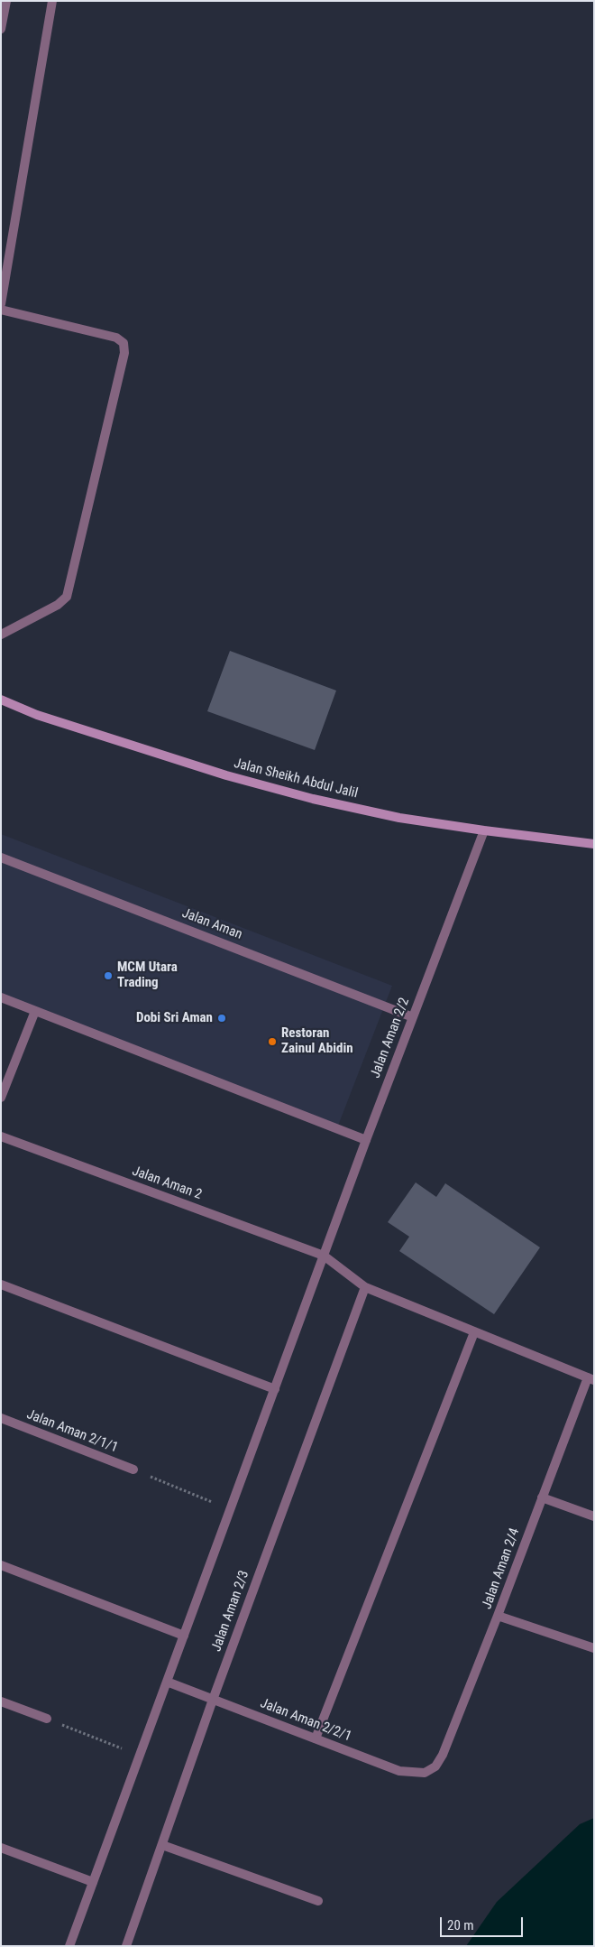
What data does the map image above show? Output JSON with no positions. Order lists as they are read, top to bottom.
{
  "streets": {
    "street": [
      "Jalan Sheikh Abdul Jalil",
      "Jalan Aman",
      "Jalan Aman 2/2",
      "Jalan Aman 2",
      "Jalan Aman 2/1/1",
      "Jalan Aman 2/4",
      "Jalan Aman 2/3",
      "Jalan Aman 2/2/1"
    ]
  },
  "crossings": [
    ["Jalan Sheikh Abdul Jalil", "Jalan Aman 2/2"],
    ["Jalan Aman", "Jalan Aman 2/2"],
    ["Jalan Aman 2/2", "Jalan Aman 2"],
    ["Jalan Aman 2/2", "Jalan Aman 2/2/1"],
    ["Jalan Aman 2", "Jalan Aman 2/4"],
    ["Jalan Aman 2", "Jalan Aman 2/3"],
    ["Jalan Aman 2/4", "Jalan Aman 2/2/1"],
    ["Jalan Aman 2/3", "Jalan Aman 2/2/1"]
  ],
  "places": ["MCM Utara Trading", "Dobi Sri Aman", "Restoran Zainul Abidin"],
  "scale_bar": "20 m"
}
